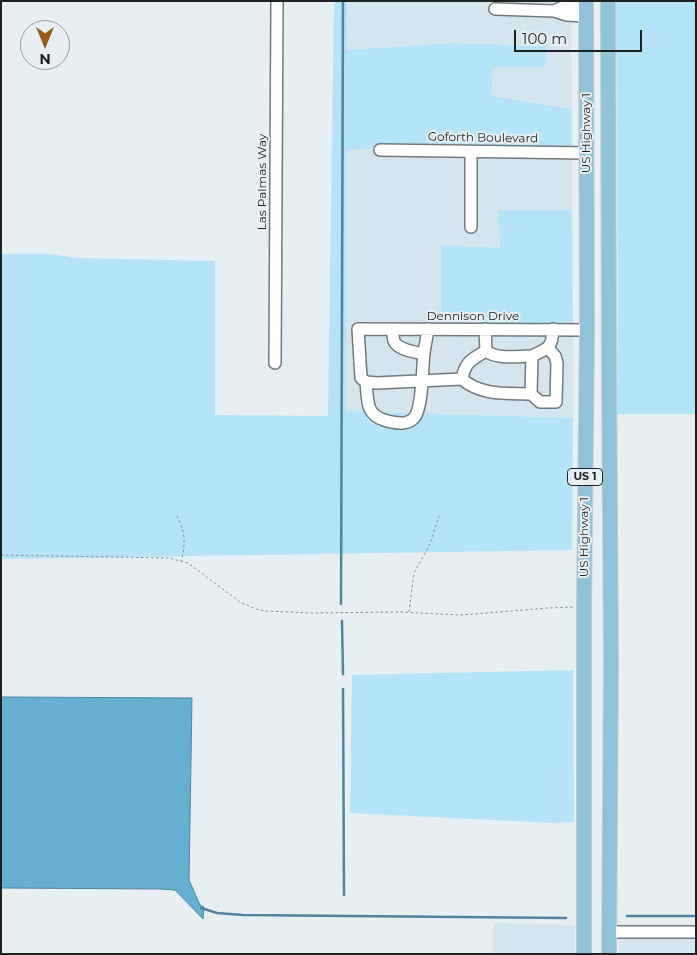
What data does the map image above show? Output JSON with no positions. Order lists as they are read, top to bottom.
{
  "streets": {
    "main road": ["US Highway 1", "US 1"],
    "street": ["Goforth Boulevard", "Las Palmas Way", "Dennison Drive"]
  },
  "crossings": [
    ["US Highway 1", "Goforth Boulevard"],
    ["US Highway 1", "Dennison Drive"]
  ],
  "scale_bar": "100 m",
  "north": "bottom"
}
